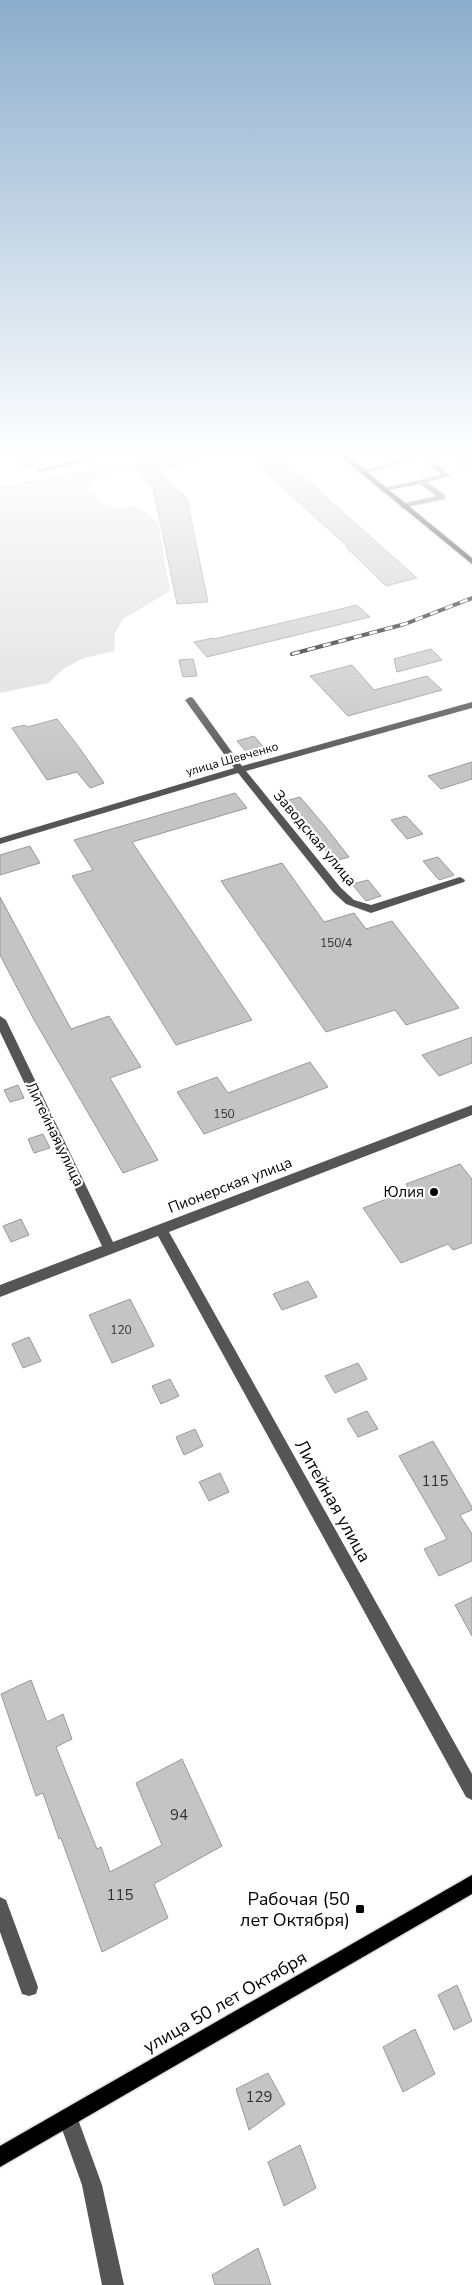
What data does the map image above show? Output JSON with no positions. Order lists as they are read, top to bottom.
{
  "streets": {
    "main road": ["улица 50 лет Октября"],
    "street": [
      "улица Шевченко",
      "Заводская улица",
      "Литейная улица",
      "Пионерская улица"
    ]
  },
  "crossings": [
    ["улица Шевченко", "Заводская улица"],
    ["Литейная улица", "Пионерская улица"]
  ],
  "places": {
    "other": ["Юлия"],
    "transit": ["Рабочая (50 лет Октября)"]
  },
  "house_numbers": [
    "150/4",
    "150",
    "120",
    "115",
    "94",
    "115",
    "129"
  ]
}
